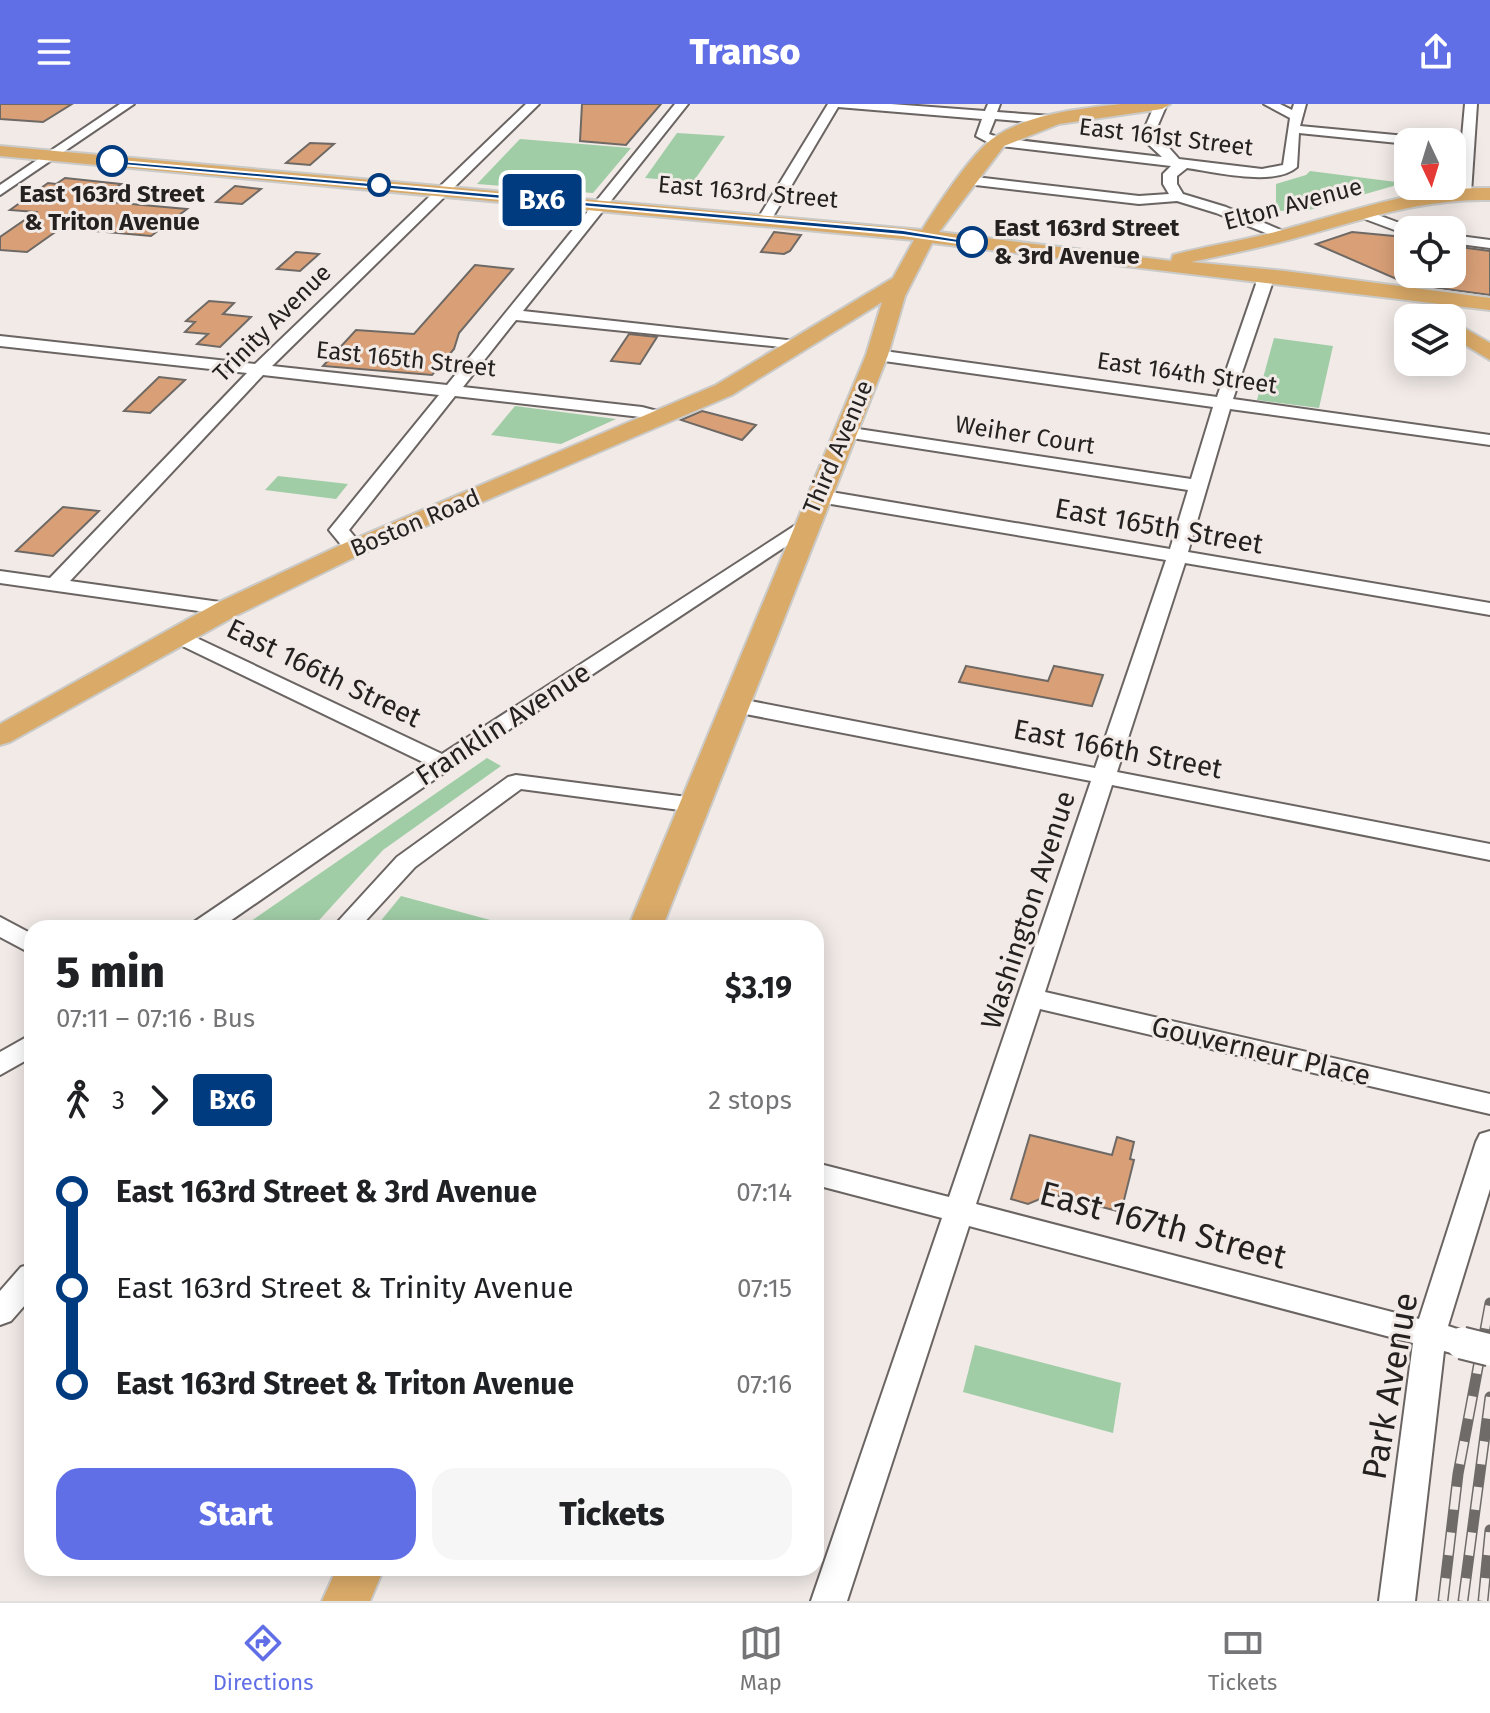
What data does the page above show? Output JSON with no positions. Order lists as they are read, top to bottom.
{
  "streets": {
    "main road": [
      "East 163rd Street",
      "Elton Avenue",
      "Third Avenue",
      "Boston Road",
      "Washington Avenue"
    ],
    "street": [
      "East 161st Street",
      "Trinity Avenue",
      "East 165th Street",
      "East 164th Street",
      "Weiher Court",
      "East 166th Street",
      "Franklin Avenue",
      "Gouverneur Place",
      "East 167th Street",
      "Park Avenue"
    ]
  },
  "crossings": [
    ["East 161st Street", "Third Avenue"],
    ["East 163rd Street", "Elton Avenue"],
    ["East 163rd Street", "Trinity Avenue"],
    ["East 163rd Street", "Third Avenue"],
    ["East 163rd Street", "Washington Avenue"],
    ["Elton Avenue", "Washington Avenue"],
    ["Trinity Avenue", "East 165th Street"],
    ["Trinity Avenue", "East 166th Street"],
    ["East 165th Street", "Third Avenue"],
    ["East 165th Street", "Boston Road"],
    ["East 165th Street", "Washington Avenue"],
    ["East 164th Street", "Third Avenue"],
    ["East 164th Street", "Washington Avenue"],
    ["Weiher Court", "Third Avenue"],
    ["Weiher Court", "Washington Avenue"],
    ["Third Avenue", "Boston Road"],
    ["Third Avenue", "East 166th Street"],
    ["Third Avenue", "Franklin Avenue"],
    ["Boston Road", "East 166th Street"],
    ["East 166th Street", "Franklin Avenue"],
    ["East 166th Street", "Washington Avenue"],
    ["Washington Avenue", "Gouverneur Place"],
    ["Washington Avenue", "East 167th Street"],
    ["East 167th Street", "Park Avenue"]
  ],
  "places": ["East 163rd Street & Triton Avenue", "East 163rd Street & 3rd Avenue"],
  "lines": ["bus line Bx6"],
  "north": "bottom",
  "page": {
    "header": "Transo",
    "on_map": "Bx6",
    "heading": ["5 min", "07:11 – 07:16 · Bus", "$3.19"],
    "legs": ["3", "Bx6", "2 stops"],
    "list": [
      {
        "name": "East 163rd Street & 3rd Avenue",
        "value": "07:14"
      },
      {
        "name": "East 163rd Street & Trinity Avenue",
        "value": "07:15"
      },
      {
        "name": "East 163rd Street & Triton Avenue",
        "value": "07:16"
      }
    ],
    "buttons": ["Start", "Tickets"],
    "tabs": ["Directions", "Map", "Tickets"]
  }
}
